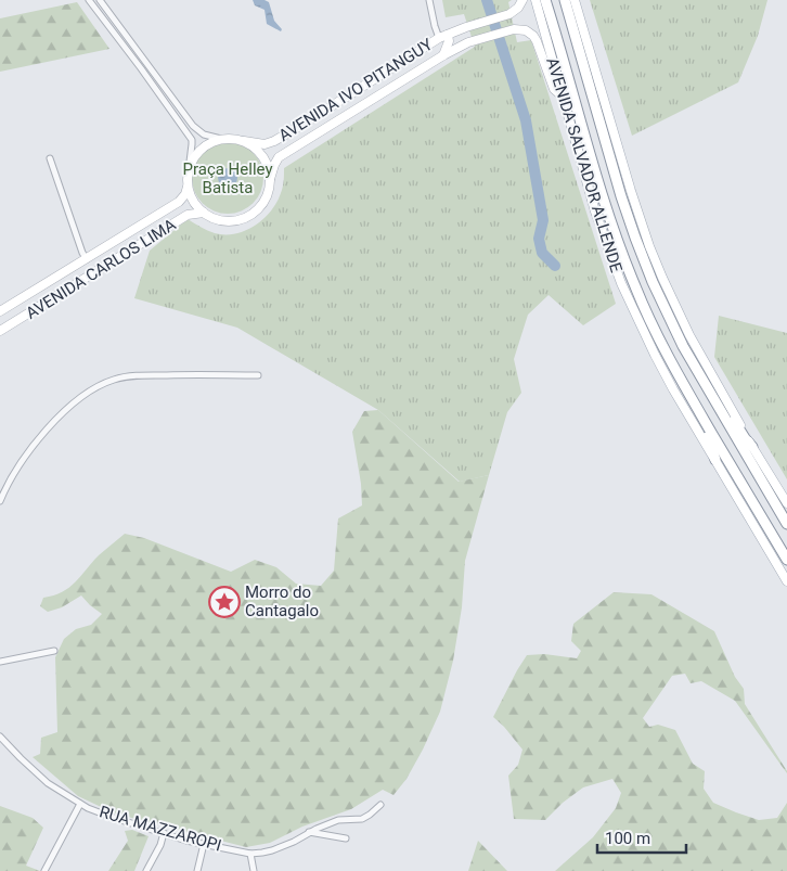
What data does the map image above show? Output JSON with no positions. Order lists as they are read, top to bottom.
{
  "streets": {
    "highway": ["AVENIDA SALVADOR ALLENDE"],
    "street": ["AVENIDA IVO PITANGUY", "AVENIDA CARLOS LIMA", "RUA MAZZAROPI"]
  },
  "crossings": [
    ["AVENIDA IVO PITANGUY", "AVENIDA SALVADOR ALLENDE"],
    ["AVENIDA IVO PITANGUY", "AVENIDA CARLOS LIMA"]
  ],
  "parks": ["Praça Helley Batista"],
  "places": {
    "place": ["Morro do Cantagalo"]
  },
  "scale_bar": "100 m"
}
